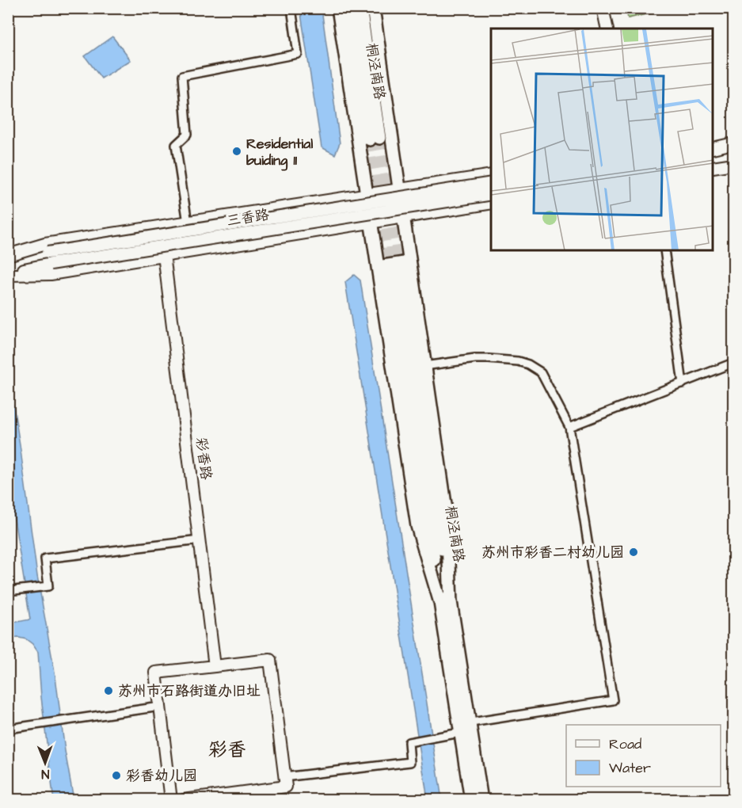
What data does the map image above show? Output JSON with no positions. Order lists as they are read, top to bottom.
{
  "streets": {
    "main road": ["桐泾南路", "三香路", "彩香路"]
  },
  "districts": ["彩香"],
  "places": [
    "Residential buiding 11",
    "苏州市彩香二村幼儿园",
    "苏州市石路街道办旧址",
    "彩香幼儿园"
  ],
  "legend": ["Road", "Water"],
  "north": "bottom"
}
